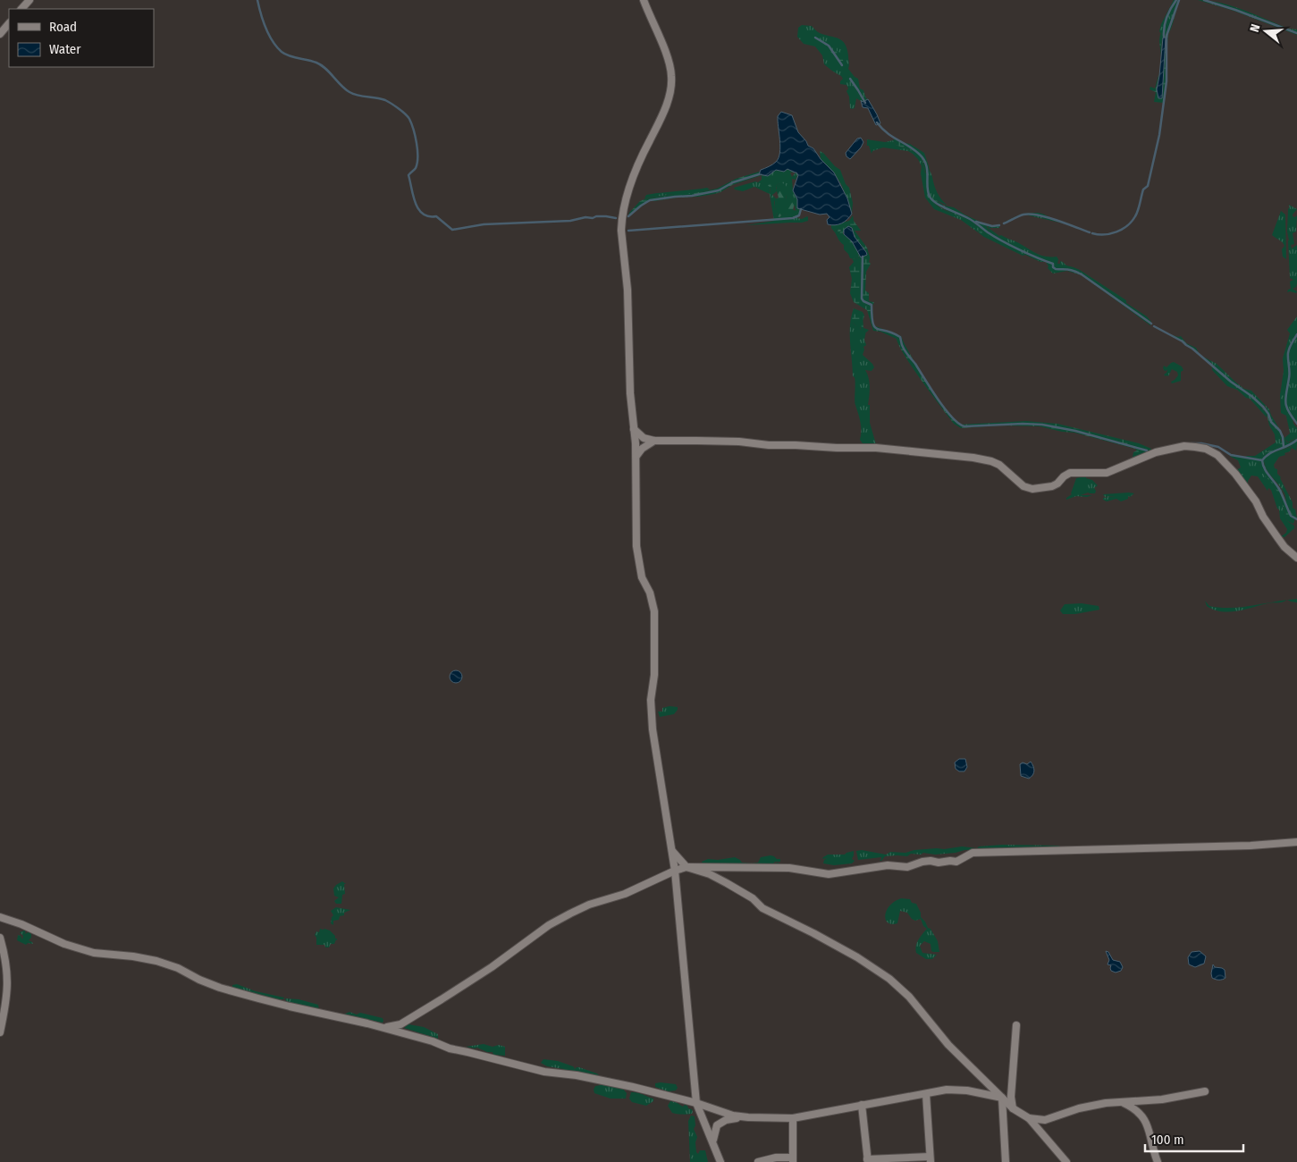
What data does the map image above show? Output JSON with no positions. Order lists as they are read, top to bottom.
{
  "legend": ["Road", "Water"],
  "scale_bar": "100 m",
  "north": "left"
}
